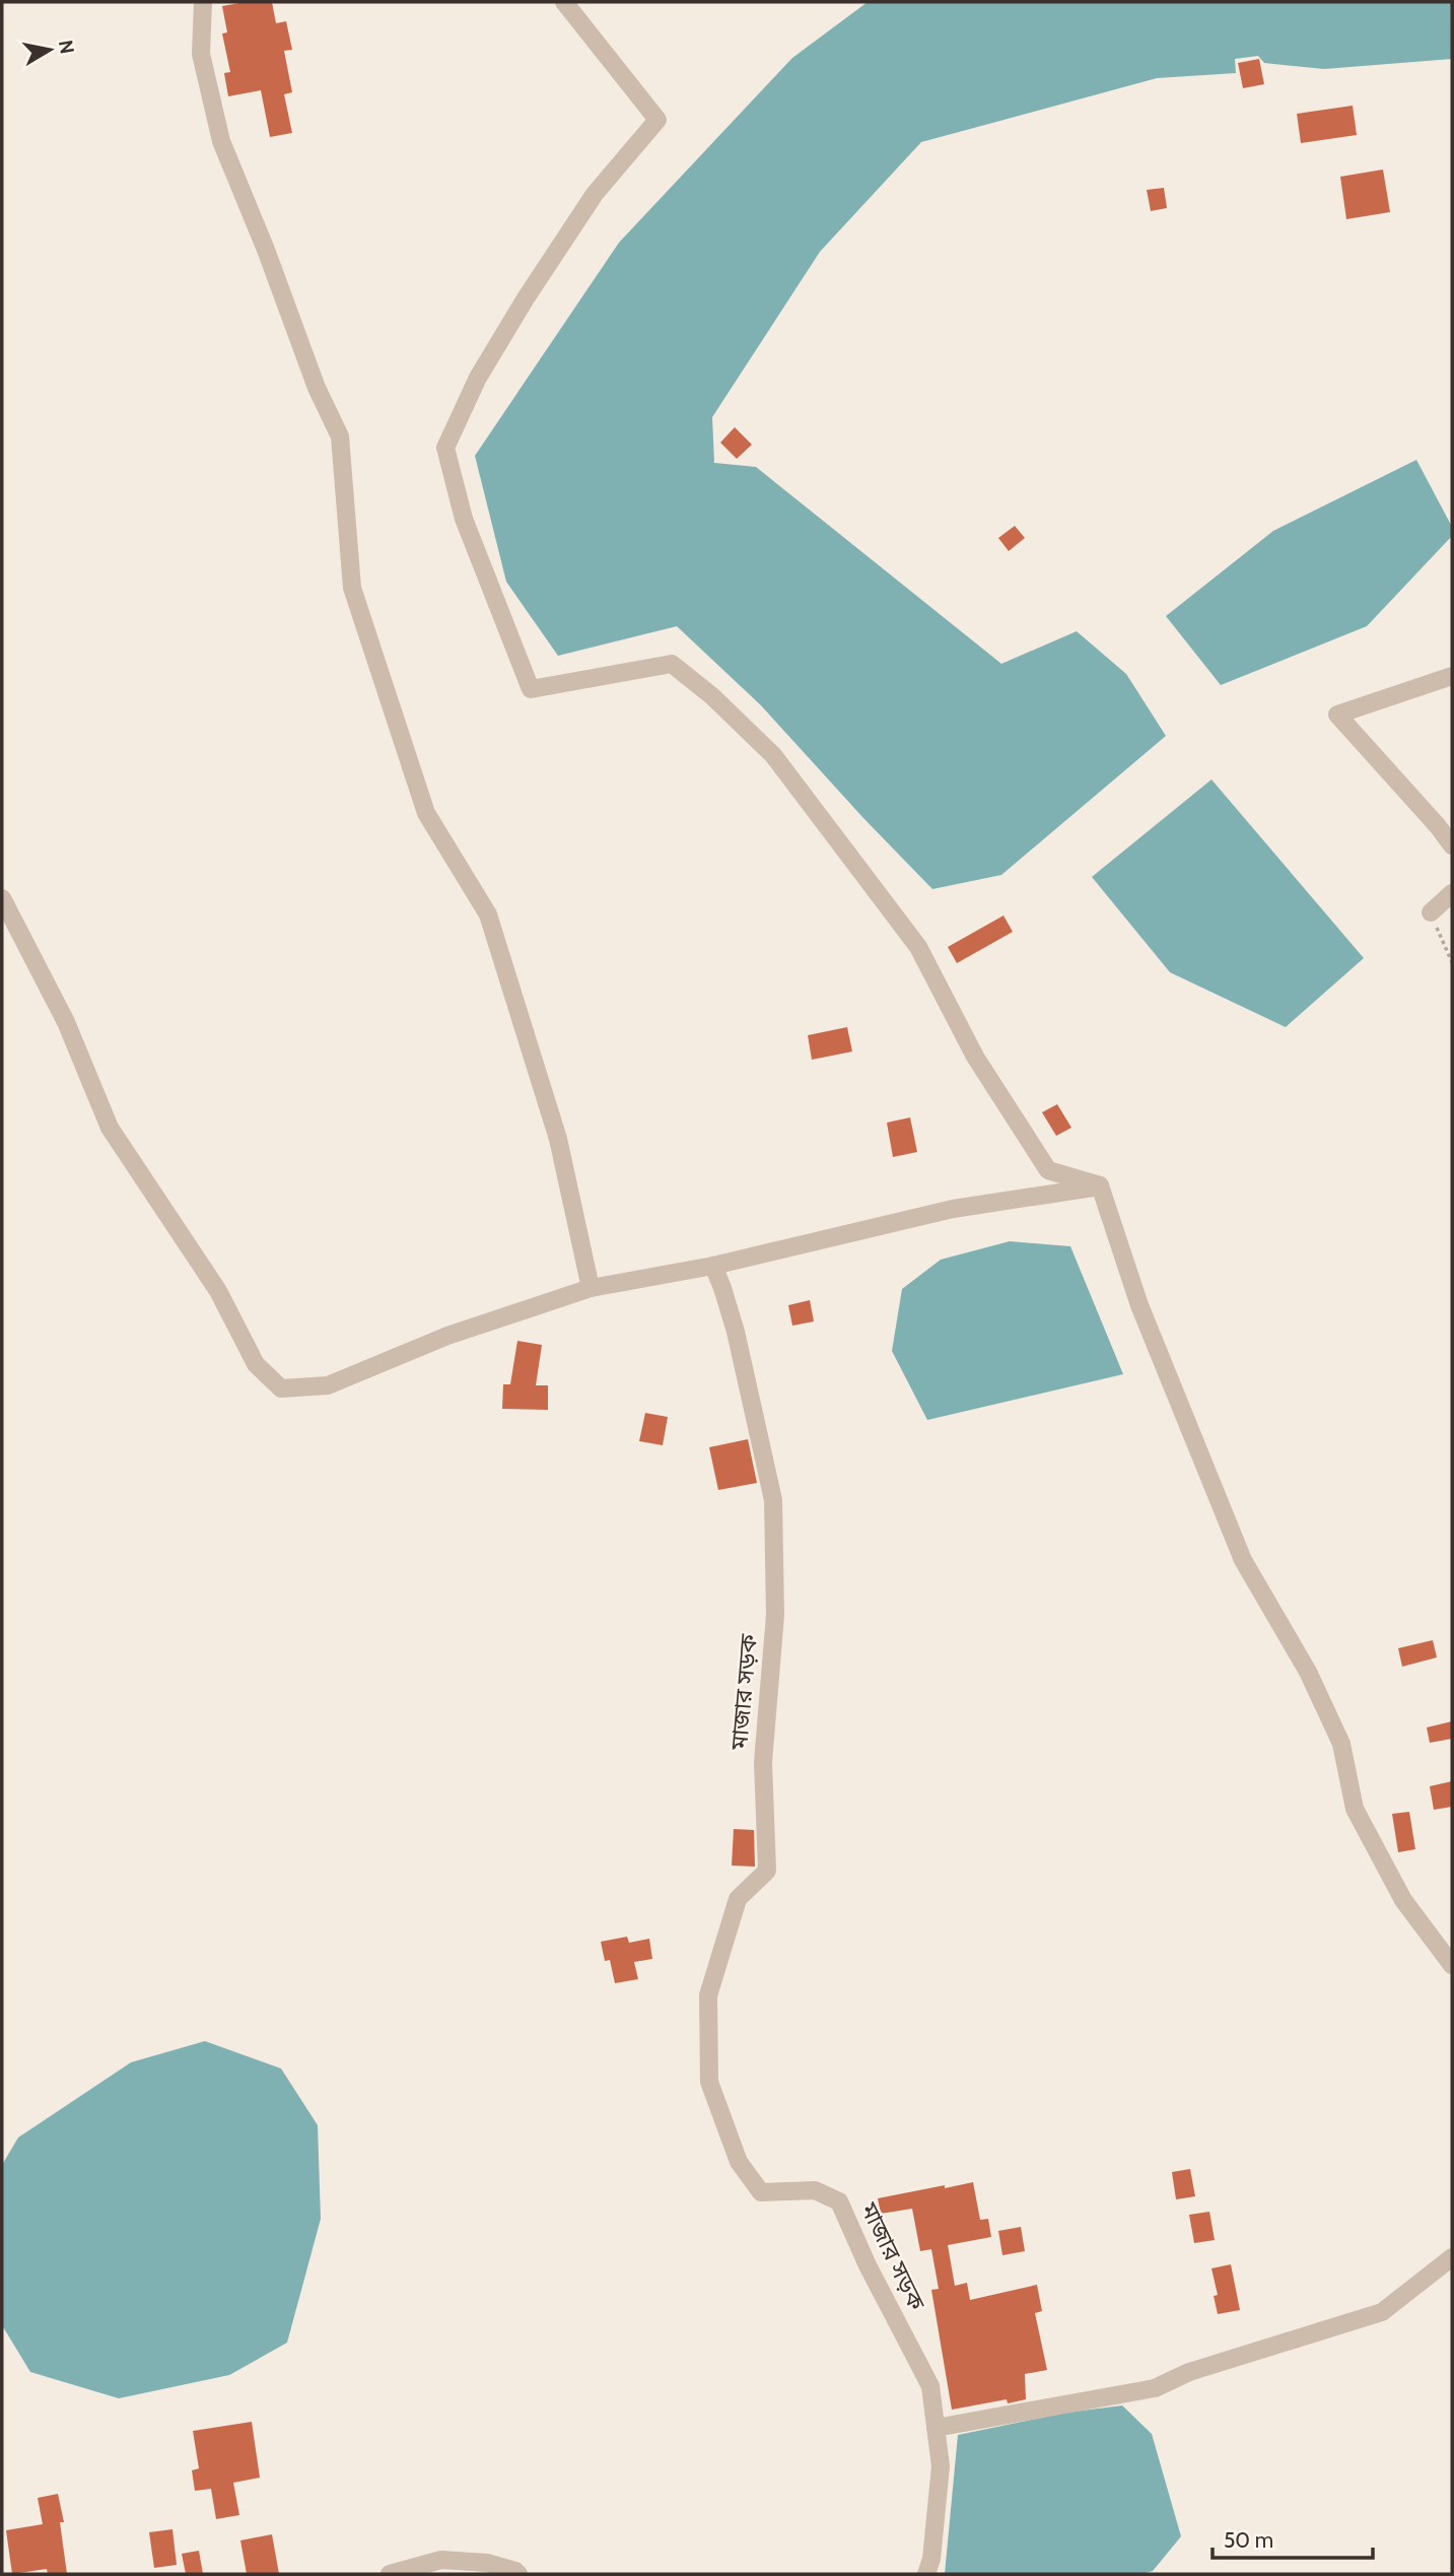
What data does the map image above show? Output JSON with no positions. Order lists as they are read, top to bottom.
{
  "streets": {
    "street": ["মাজার সড়ক"]
  },
  "scale_bar": "50 m",
  "north": "right"
}
